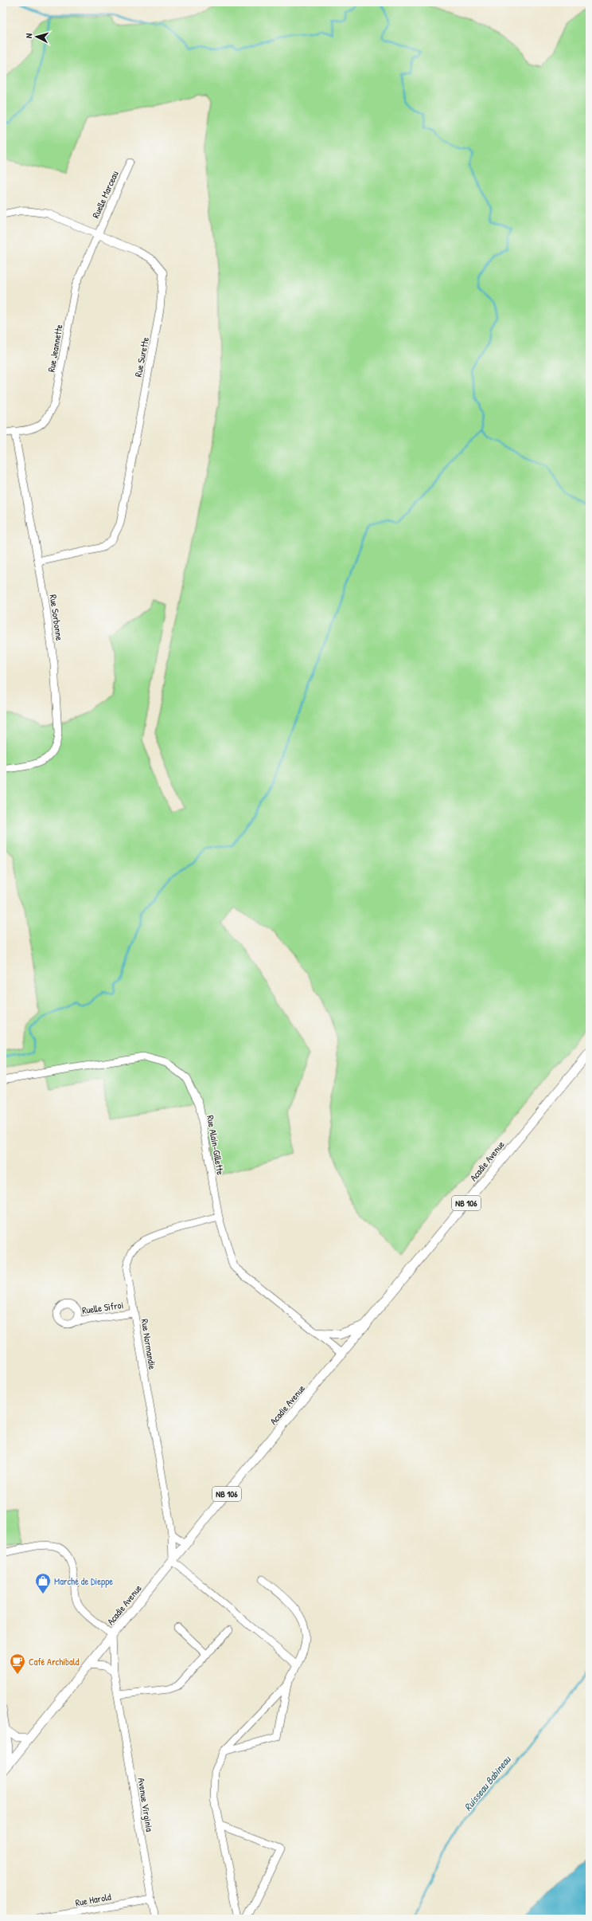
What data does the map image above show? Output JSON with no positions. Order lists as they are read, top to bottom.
{
  "streets": {
    "main road": ["Acadie Avenue", "NB 106"],
    "street": [
      "Ruelle Marceau",
      "Rue Jeannette",
      "Rue Surette",
      "Rue Sorbonne",
      "Rue Alain-Gillette",
      "Ruelle Sifroi",
      "Rue Normandie",
      "Avenue Virginia",
      "Rue Harold"
    ]
  },
  "crossings": [
    ["Ruelle Marceau", "Rue Jeannette"],
    ["Ruelle Marceau", "Rue Surette"],
    ["Rue Jeannette", "Rue Surette"],
    ["Rue Jeannette", "Rue Sorbonne"],
    ["Rue Surette", "Rue Sorbonne"],
    ["Rue Alain-Gillette", "Acadie Avenue"],
    ["Rue Alain-Gillette", "Rue Normandie"],
    ["Acadie Avenue", "Rue Normandie"],
    ["Acadie Avenue", "Avenue Virginia"],
    ["Ruelle Sifroi", "Rue Normandie"],
    ["Avenue Virginia", "Rue Harold"]
  ],
  "water": ["Ruisseau Babineau"],
  "places": {
    "shop": ["Marché de Dieppe"],
    "cafe": ["Café Archibald"]
  },
  "north": "left"
}
